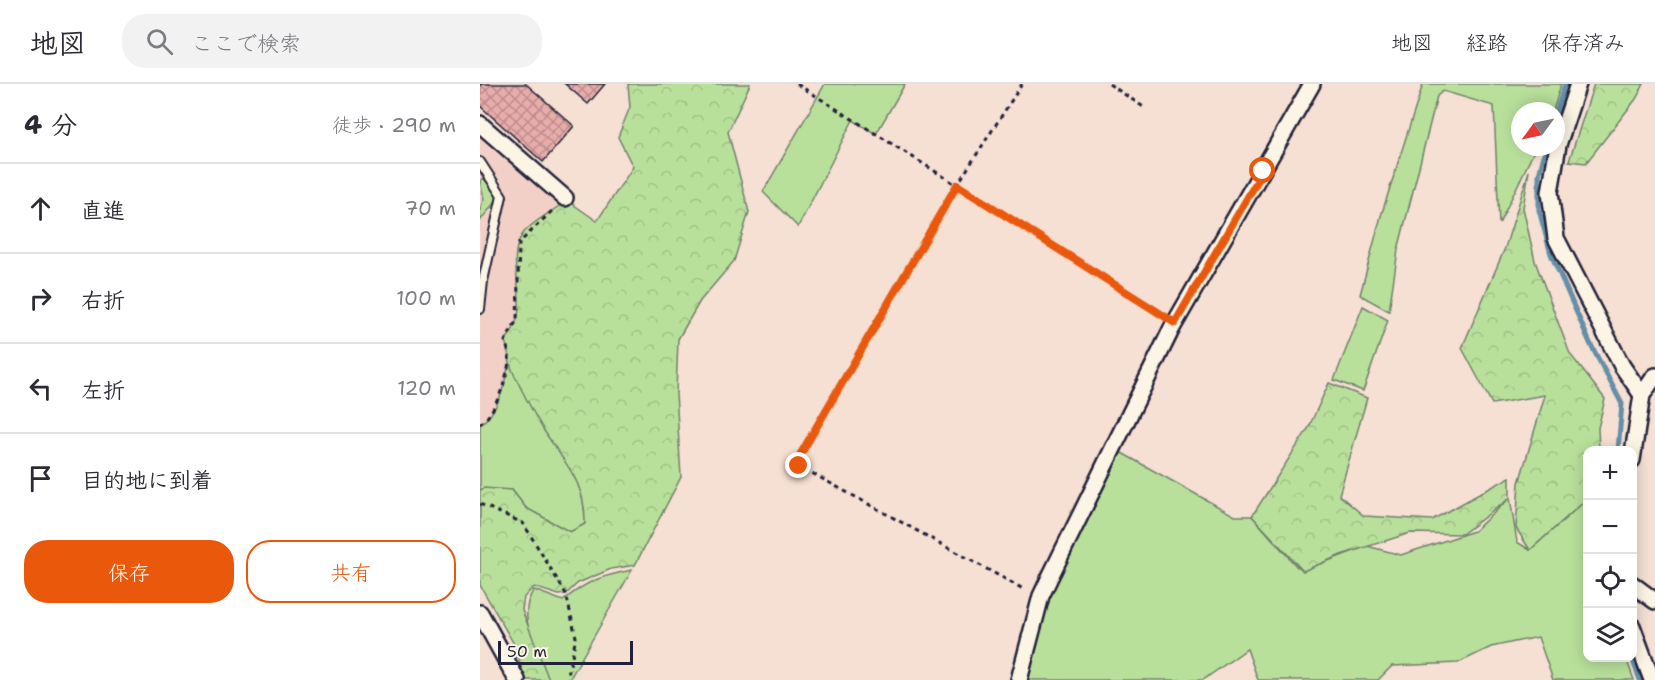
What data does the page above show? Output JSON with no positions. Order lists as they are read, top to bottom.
{
  "scale_bar": "50 m",
  "north": "bottom left",
  "page": {
    "header": "地図",
    "search": "ここで検索",
    "nav": ["地図", "経路", "保存済み"],
    "heading": ["4 分", "徒歩 · 290 m"],
    "list": [
      ["直進", "70 m"],
      ["右折", "100 m"],
      ["左折", "120 m"],
      "目的地に到着"
    ],
    "map_buttons": ["+", "−"],
    "buttons": ["保存", "共有"],
    "scale": "50 m"
  }
}
